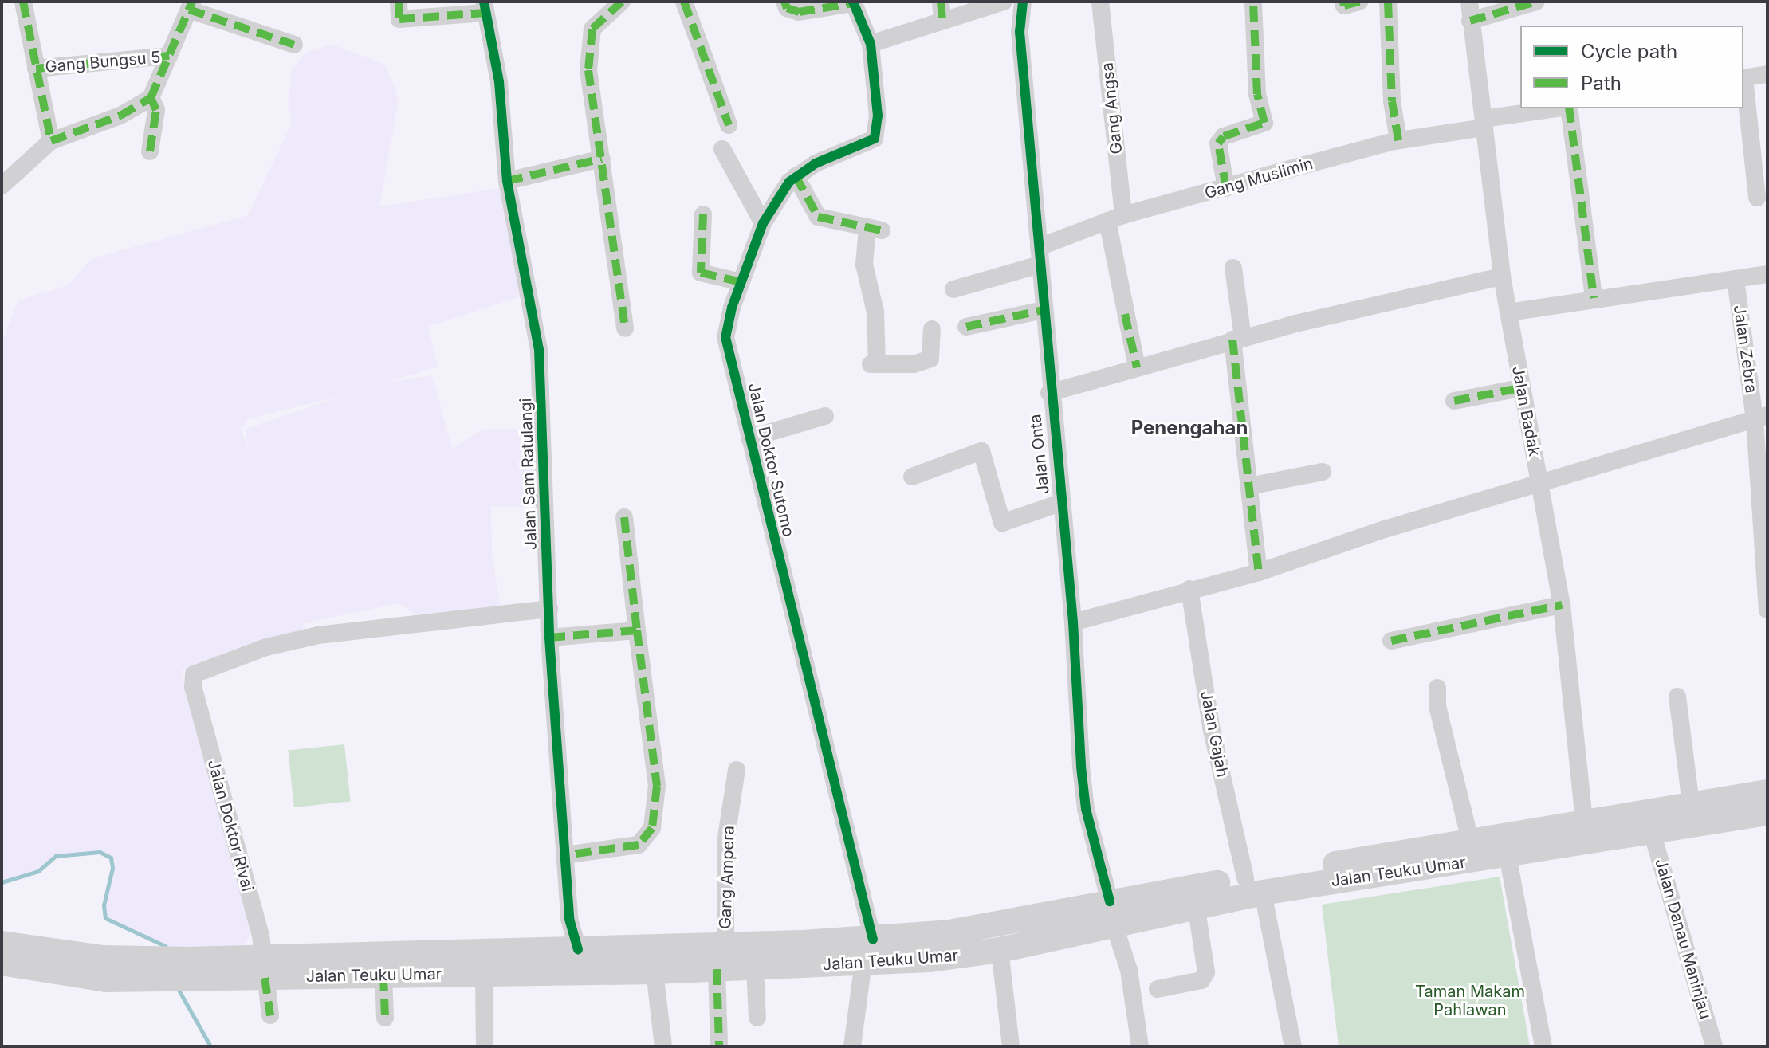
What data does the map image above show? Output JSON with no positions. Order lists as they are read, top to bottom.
{
  "streets": {
    "highway": ["Jalan Teuku Umar"],
    "street": [
      "Gang Bungsu 5",
      "Gang Angsa",
      "Gang Muslimin",
      "Jalan Zebra",
      "Jalan Badak",
      "Jalan Onta",
      "Jalan Doktor Sutomo",
      "Jalan Sam Ratulangi",
      "Jalan Gajah",
      "Jalan Doktor Rivai",
      "Gang Ampera",
      "Jalan Danau Maninjau"
    ]
  },
  "crossings": [
    ["Gang Angsa", "Gang Muslimin"],
    ["Gang Muslimin", "Jalan Badak"],
    ["Gang Muslimin", "Jalan Onta"],
    ["Jalan Badak", "Jalan Teuku Umar"],
    ["Jalan Onta", "Jalan Teuku Umar"],
    ["Jalan Doktor Sutomo", "Jalan Teuku Umar"],
    ["Jalan Sam Ratulangi", "Jalan Doktor Rivai"],
    ["Jalan Sam Ratulangi", "Jalan Teuku Umar"],
    ["Jalan Gajah", "Jalan Teuku Umar"],
    ["Jalan Doktor Rivai", "Jalan Teuku Umar"],
    ["Jalan Teuku Umar", "Gang Ampera"],
    ["Jalan Teuku Umar", "Jalan Danau Maninjau"]
  ],
  "districts": ["Penengahan"],
  "parks": ["Taman Makam Pahlawan"],
  "legend": ["Cycle path", "Path"]
}
